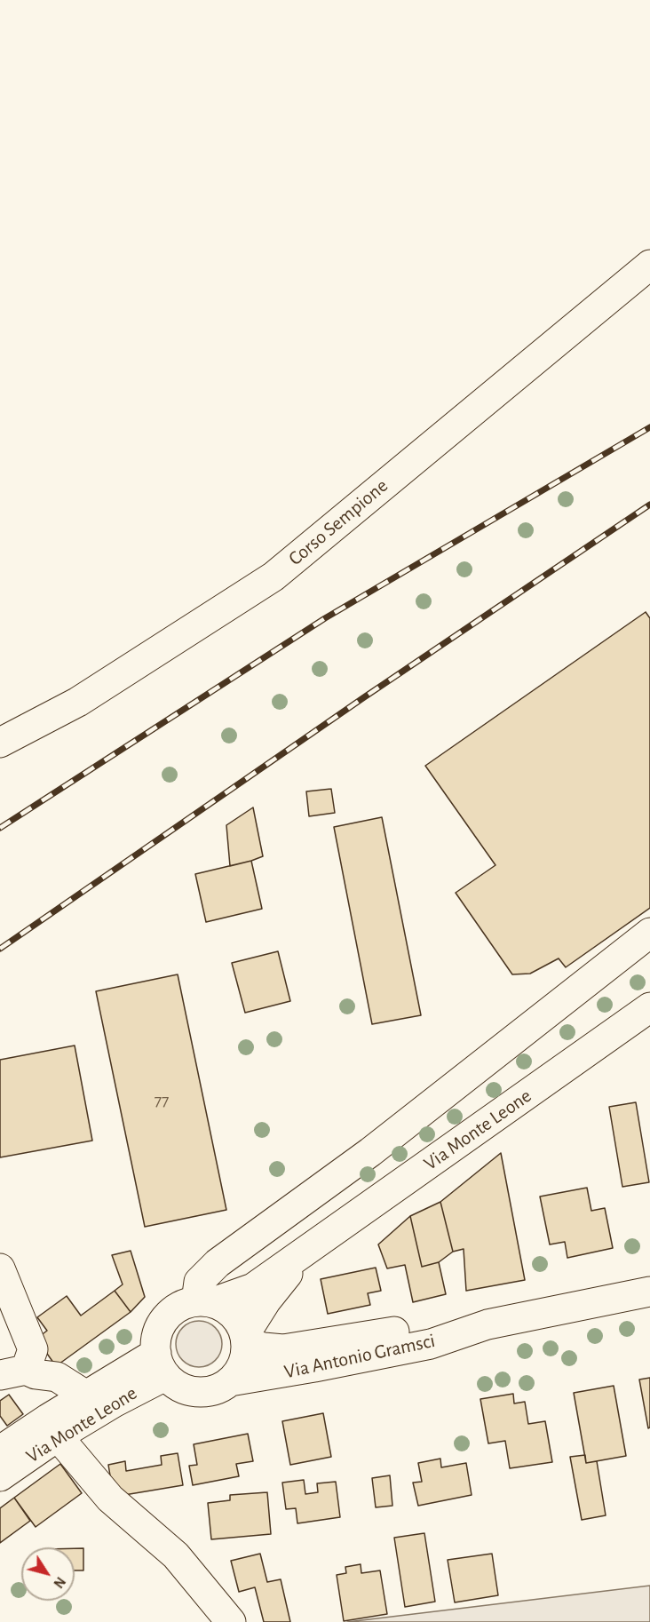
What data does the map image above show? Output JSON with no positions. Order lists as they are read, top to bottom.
{
  "streets": {
    "street": ["Corso Sempione", "Via Monte Leone", "Via Antonio Gramsci"]
  },
  "crossings": [
    ["Via Monte Leone", "Via Antonio Gramsci"]
  ],
  "house_numbers": ["77"],
  "north": "bottom right"
}
